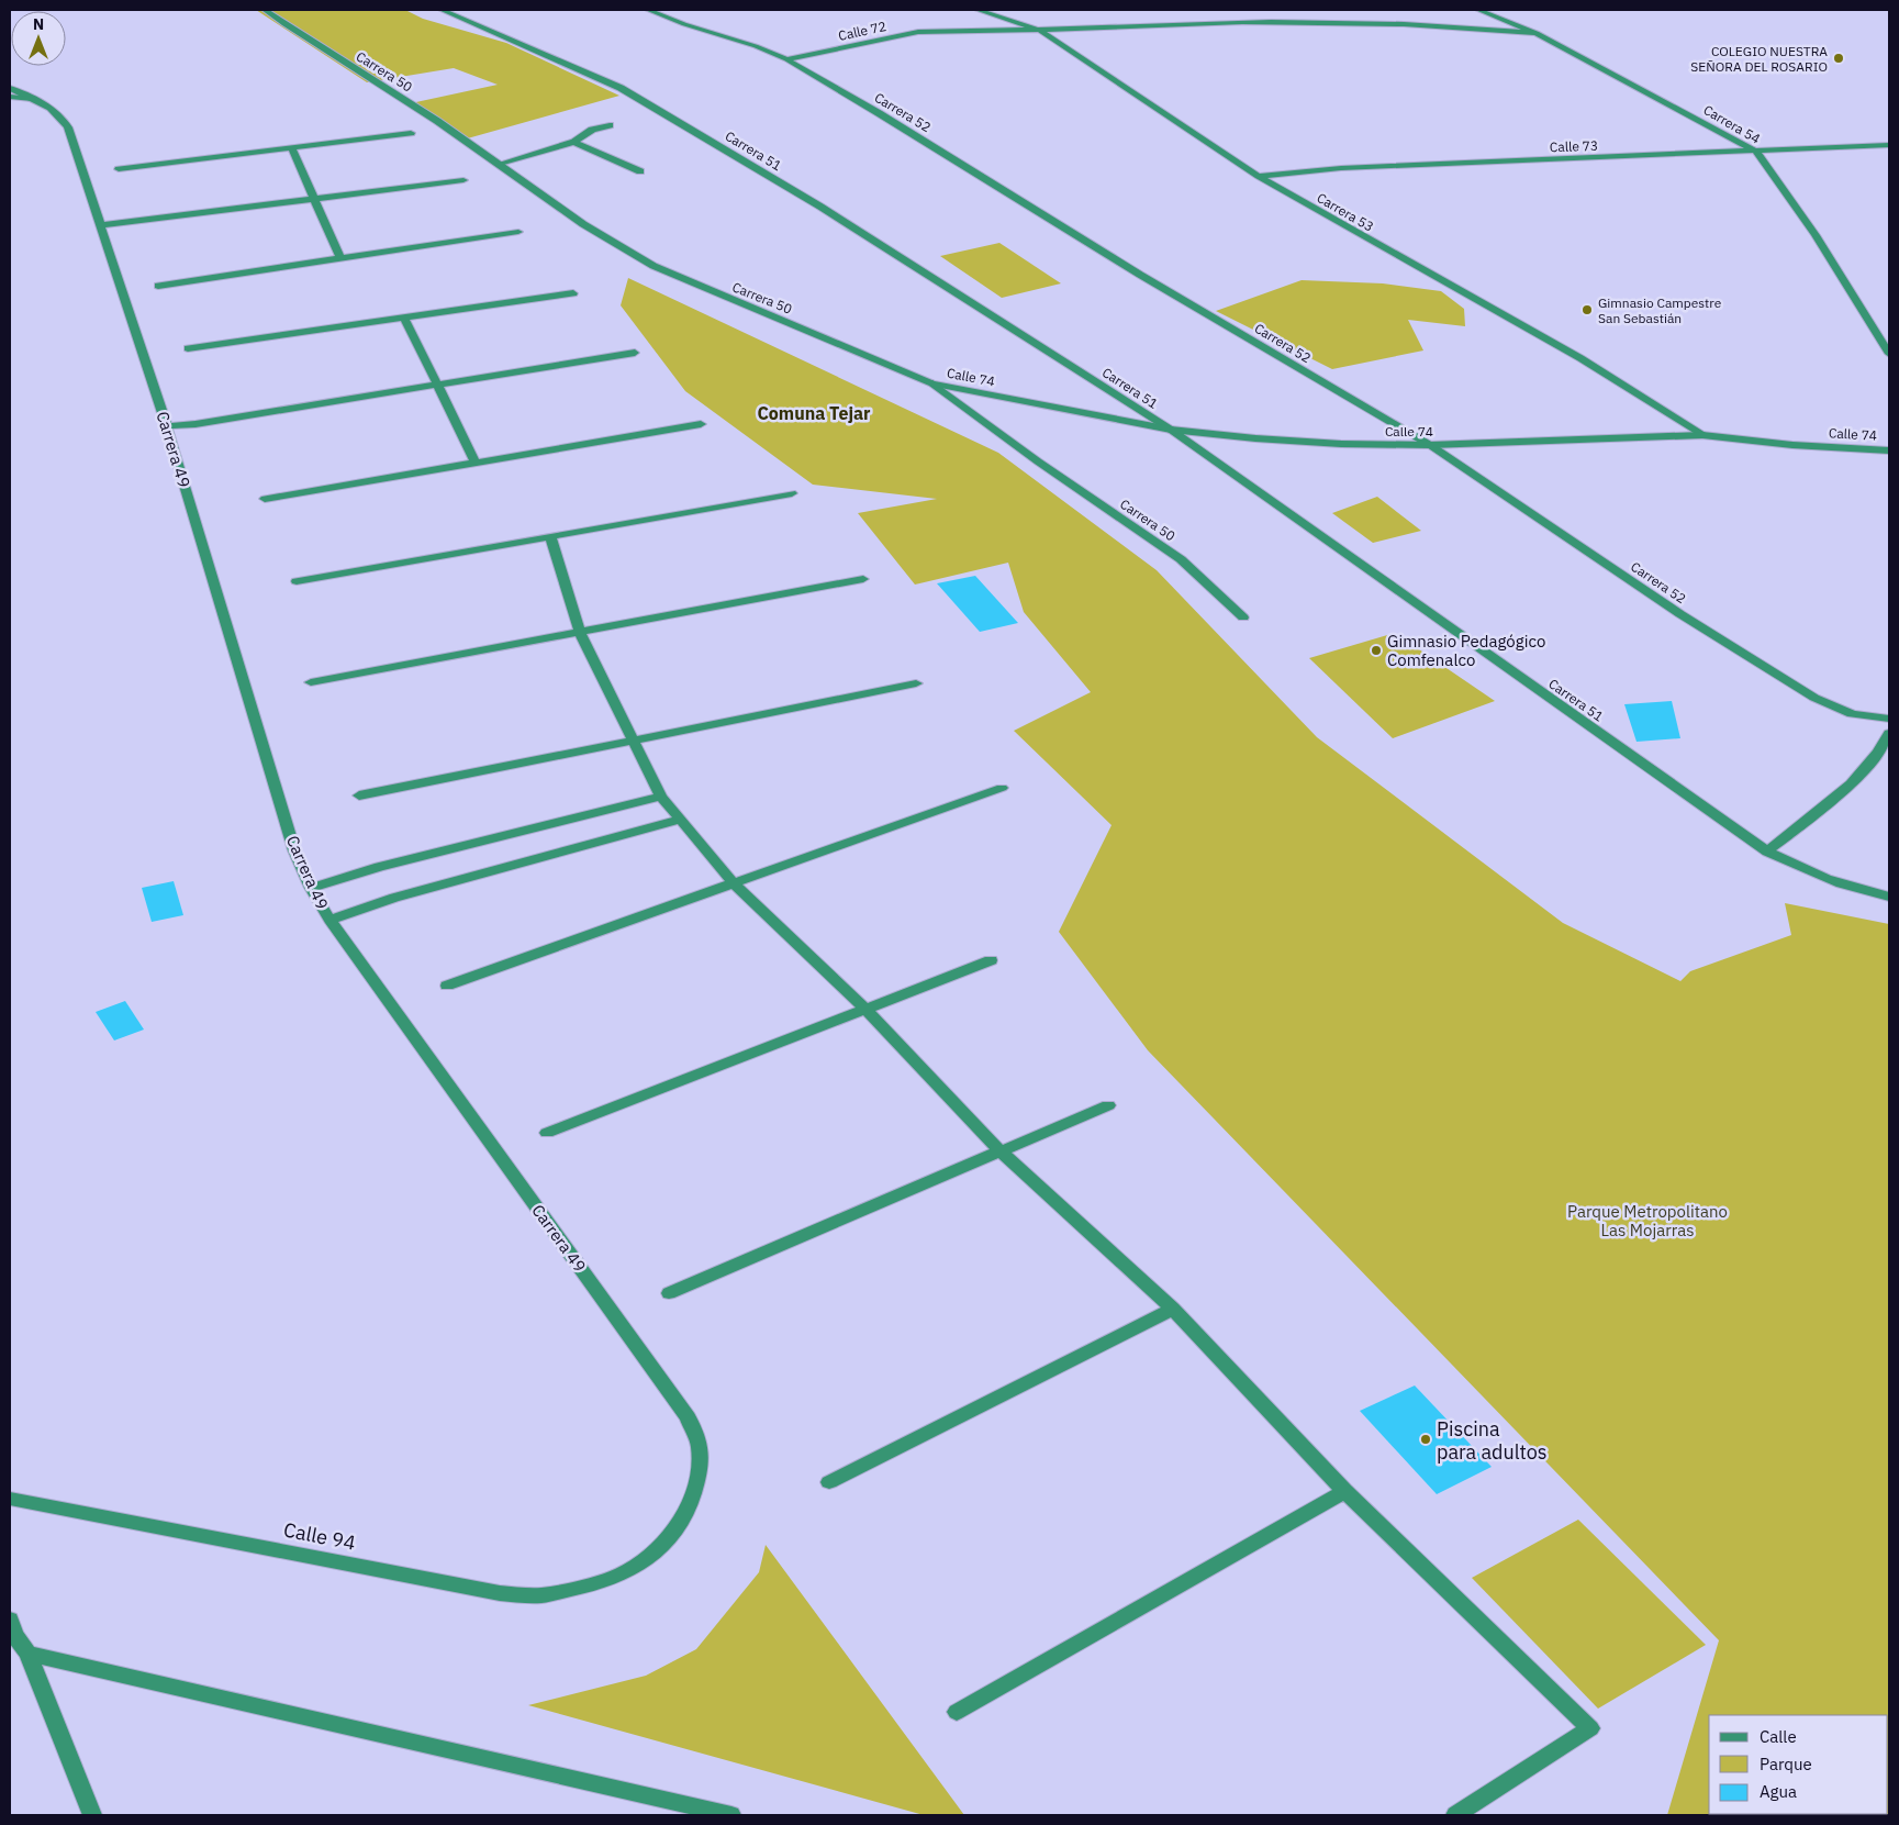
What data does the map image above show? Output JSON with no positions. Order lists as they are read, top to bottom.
{
  "streets": {
    "street": [
      "Calle 72",
      "Carrera 50",
      "Carrera 52",
      "Carrera 54",
      "Calle 73",
      "Carrera 51",
      "Carrera 53",
      "Calle 74",
      "Carrera 49",
      "Calle 94"
    ]
  },
  "crossings": [
    ["Calle 72", "Carrera 52"],
    ["Calle 72", "Carrera 54"],
    ["Calle 72", "Carrera 53"],
    ["Carrera 50", "Calle 74"],
    ["Carrera 52", "Calle 74"],
    ["Carrera 54", "Calle 73"],
    ["Calle 73", "Carrera 53"],
    ["Carrera 51", "Calle 74"],
    ["Carrera 53", "Calle 74"],
    ["Carrera 49", "Calle 94"]
  ],
  "districts": ["Comuna Tejar"],
  "parks": ["Parque Metropolitano Las Mojarras"],
  "places": [
    "COLEGIO NUESTRA SEÑORA DEL ROSARIO",
    "Gimnasio Campestre San Sebastián",
    "Gimnasio Pedagógico Comfenalco",
    "Piscina para adultos"
  ],
  "legend": ["Calle", "Parque", "Agua"],
  "north": "top"
}
